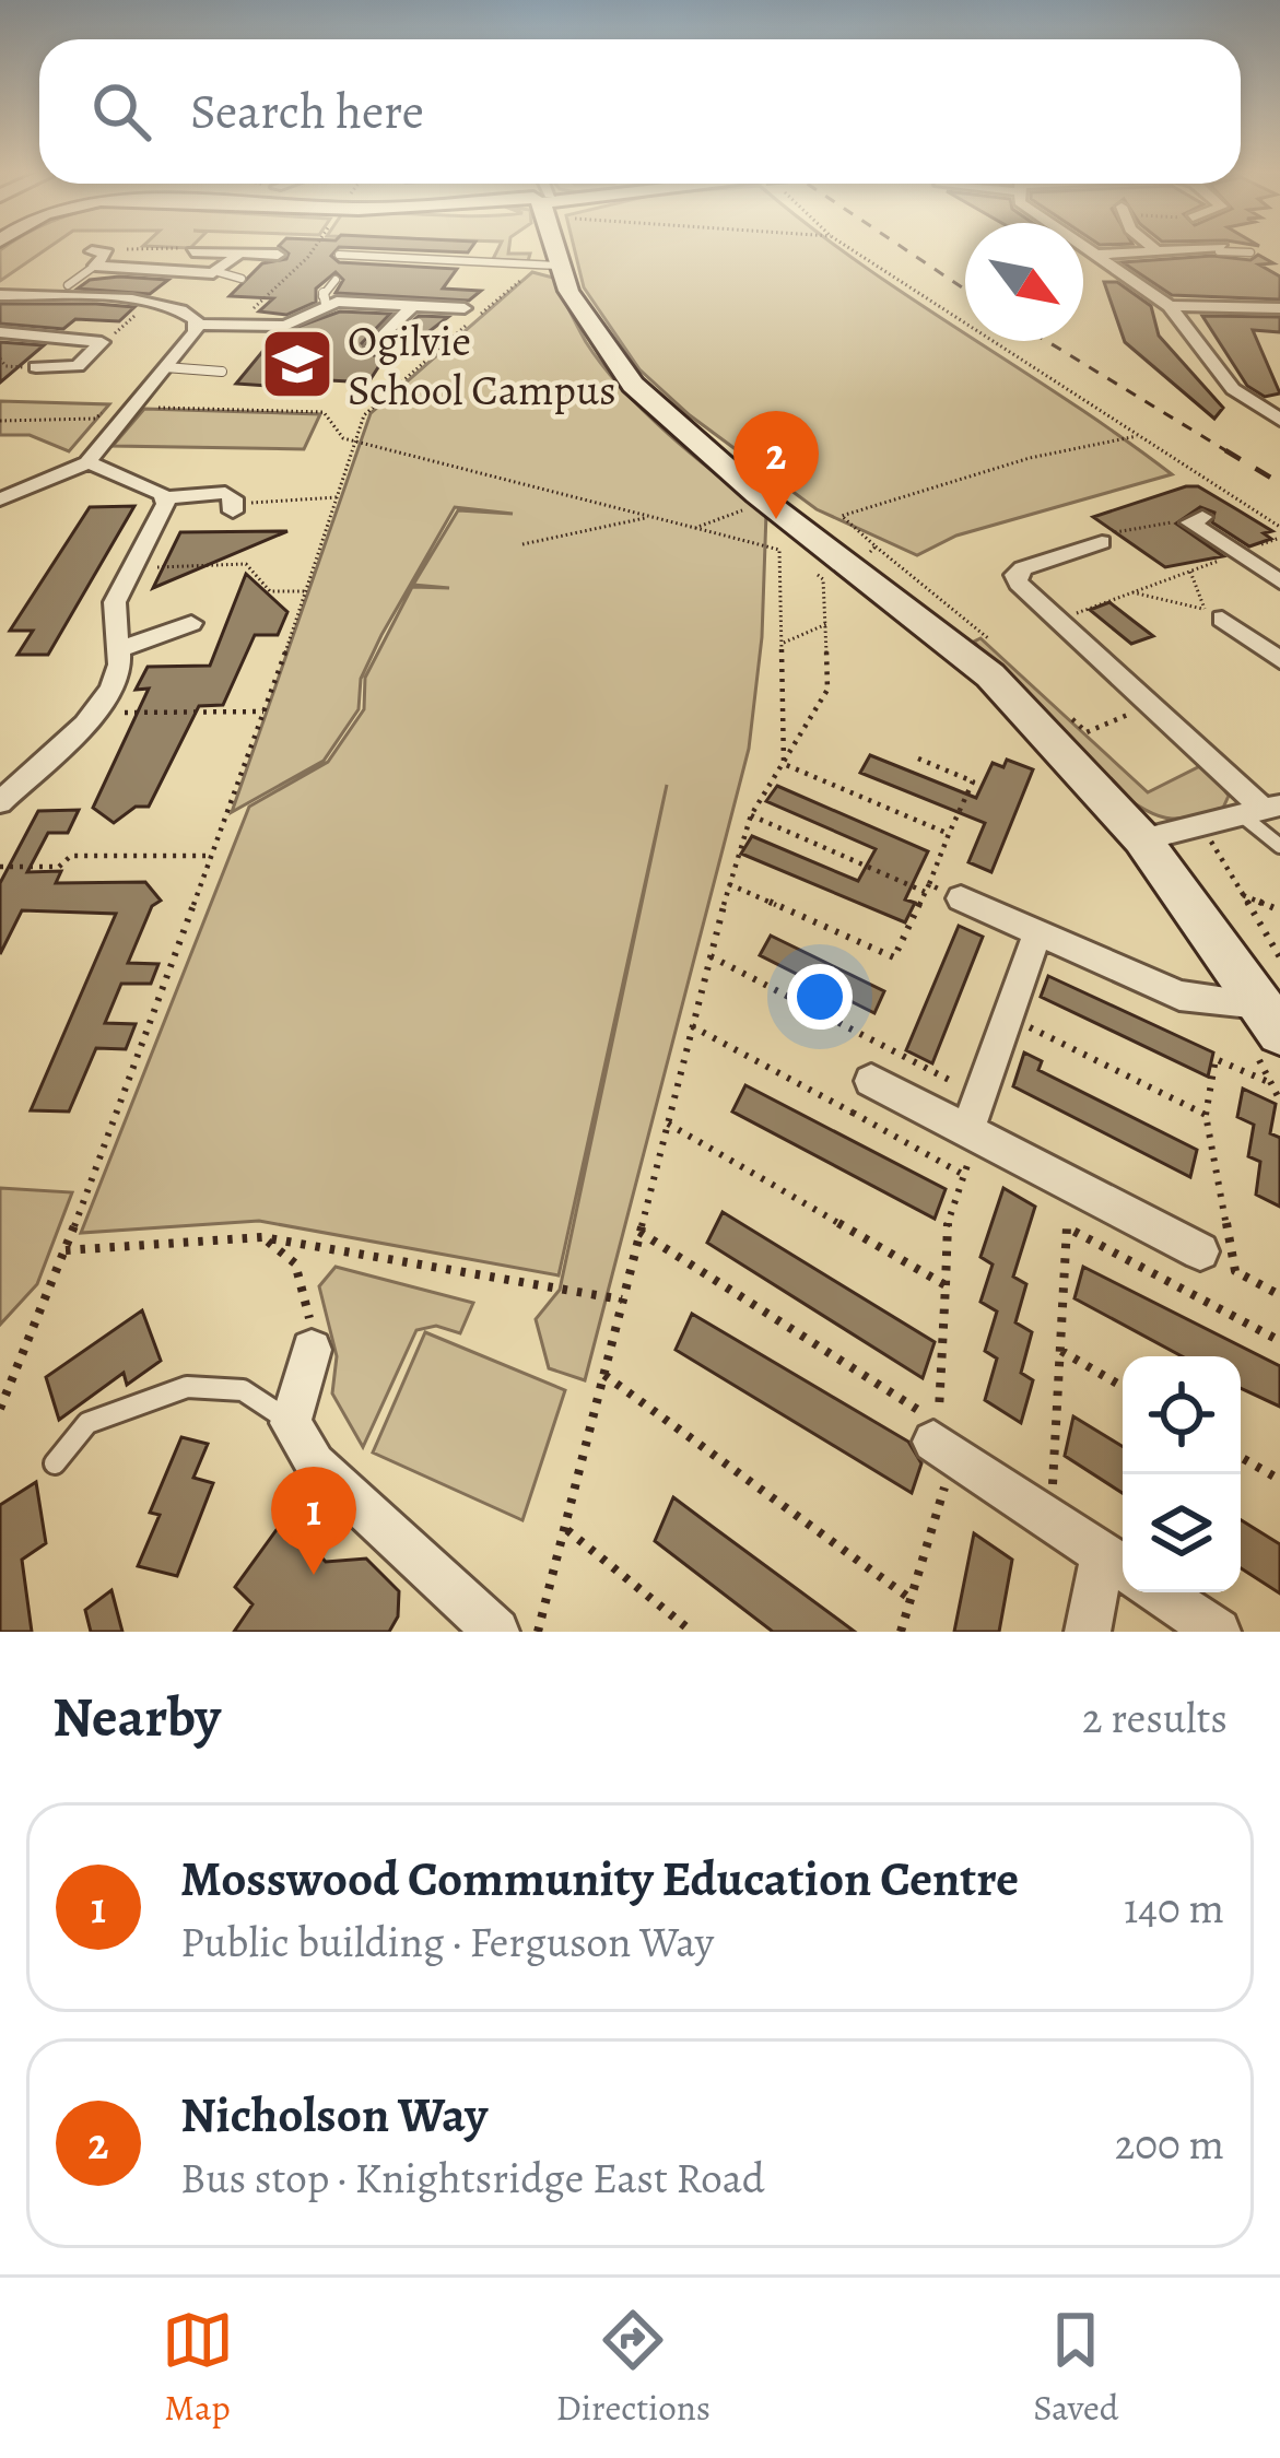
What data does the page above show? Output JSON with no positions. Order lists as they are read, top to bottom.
{
  "places": {
    "school or university": ["Ogilvie School Campus"]
  },
  "north": "bottom right",
  "page": {
    "search": "Search here",
    "pins": ["2", "1"],
    "heading": ["Nearby", "2 results"],
    "list": [
      {
        "mark": "1",
        "name": "Mosswood Community Education Centre",
        "note": "Public building · Ferguson Way",
        "value": "140 m"
      },
      {
        "mark": "2",
        "name": "Nicholson Way",
        "note": "Bus stop · Knightsridge East Road",
        "value": "200 m"
      }
    ],
    "nav": ["Map", "Directions", "Saved"]
  }
}
